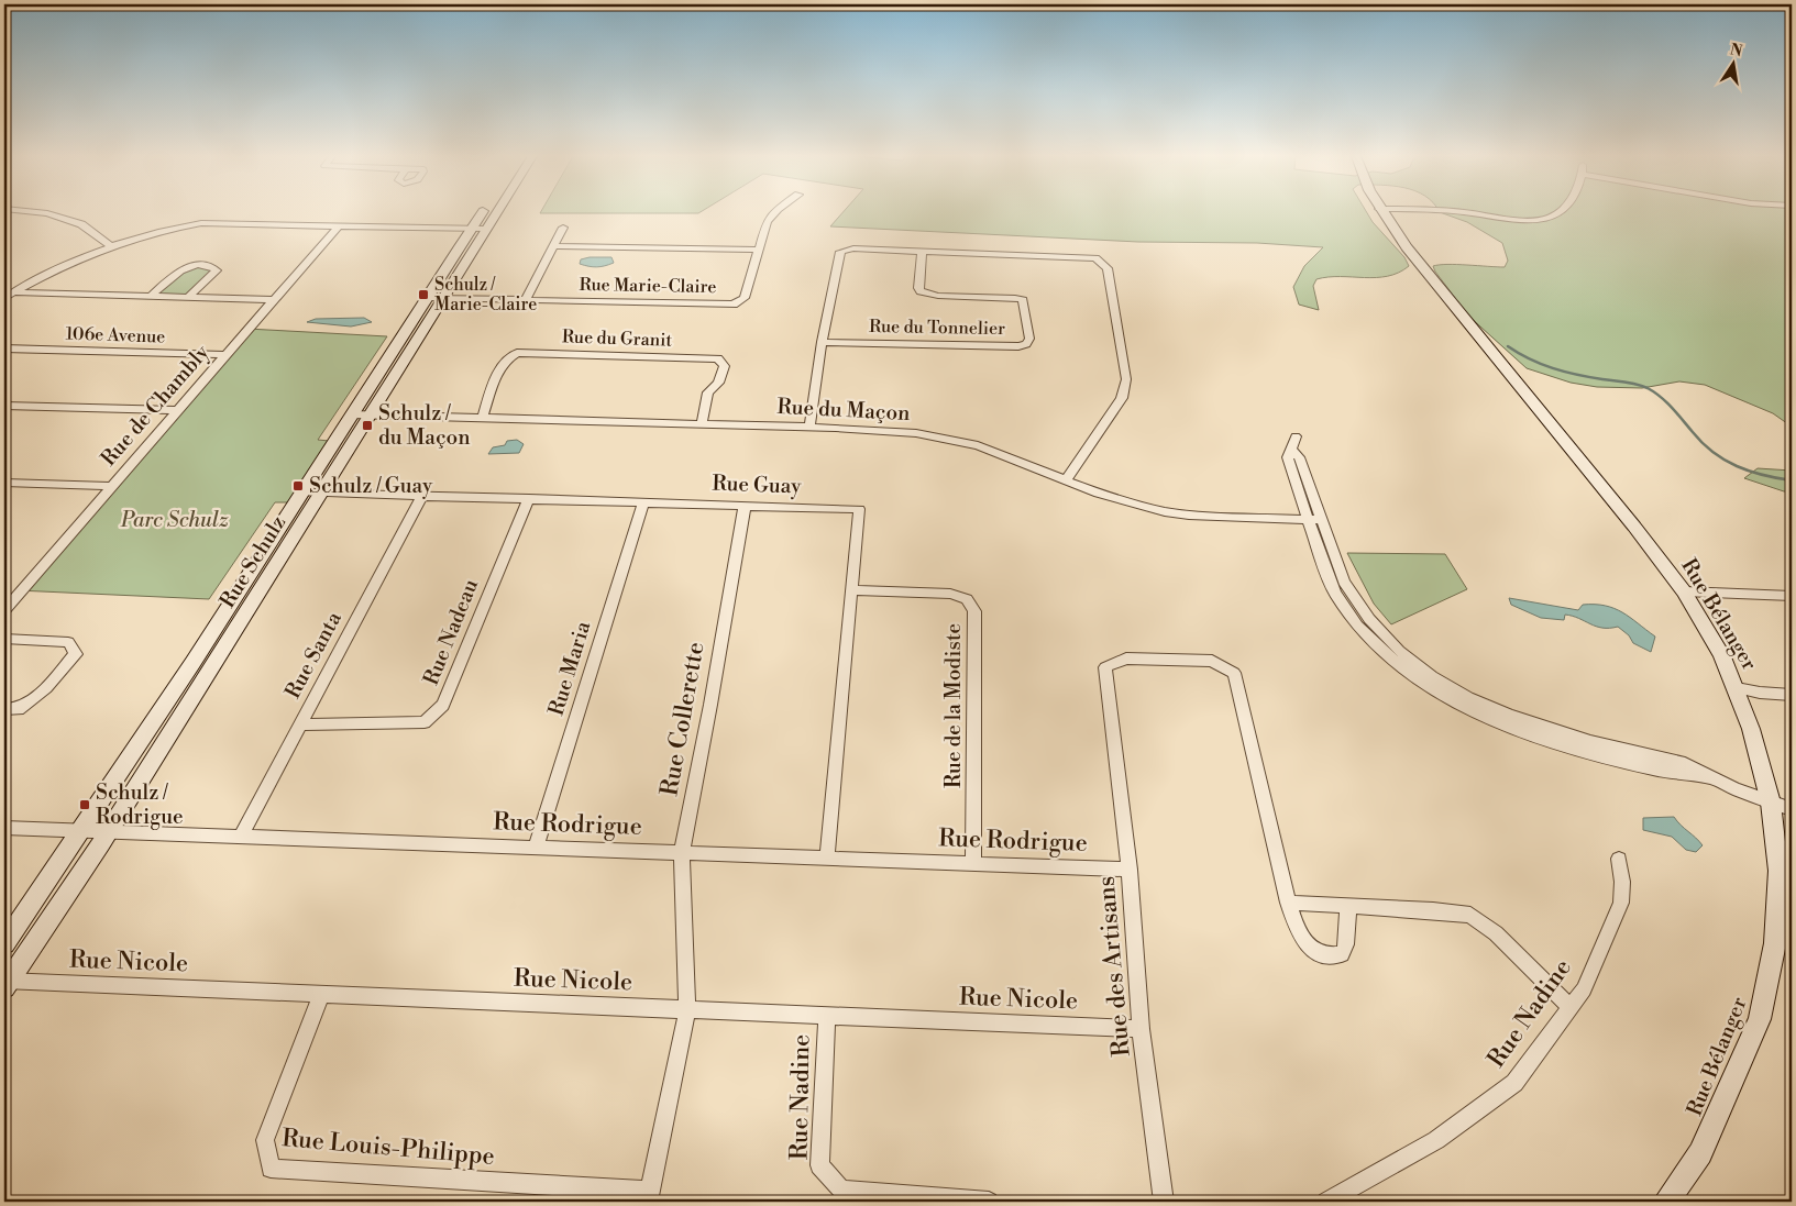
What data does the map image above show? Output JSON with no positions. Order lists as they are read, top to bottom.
{
  "streets": {
    "street": [
      "Rue Marie-Claire",
      "Rue du Tonnelier",
      "106e Avenue",
      "Rue du Granit",
      "Rue de Chambly",
      "Rue du Maçon",
      "Rue Guay",
      "Rue Schulz",
      "Rue Bélanger",
      "Rue Nadeau",
      "Rue Santa",
      "Rue Maria",
      "Rue de la Modiste",
      "Rue Collerette",
      "Rue Rodrigue",
      "Rue Nicole",
      "Rue des Artisans",
      "Rue Nadine",
      "Rue Louis-Philippe"
    ]
  },
  "crossings": [
    ["Rue Marie-Claire", "Rue Schulz"],
    ["106e Avenue", "Rue de Chambly"],
    ["Rue du Granit", "Rue du Maçon"],
    ["Rue du Maçon", "Rue Schulz"],
    ["Rue Guay", "Rue Schulz"],
    ["Rue Guay", "Rue Nadeau"],
    ["Rue Guay", "Rue Santa"],
    ["Rue Guay", "Rue Maria"],
    ["Rue Guay", "Rue de la Modiste"],
    ["Rue Guay", "Rue Collerette"],
    ["Rue Guay", "Rue Rodrigue"],
    ["Rue Schulz", "Rue Rodrigue"],
    ["Rue Schulz", "Rue Nicole"],
    ["Rue Nadeau", "Rue Santa"],
    ["Rue Santa", "Rue Rodrigue"],
    ["Rue Maria", "Rue Rodrigue"],
    ["Rue de la Modiste", "Rue Rodrigue"],
    ["Rue Collerette", "Rue Rodrigue"],
    ["Rue Collerette", "Rue Nicole"],
    ["Rue Collerette", "Rue Louis-Philippe"],
    ["Rue Rodrigue", "Rue des Artisans"],
    ["Rue Nicole", "Rue des Artisans"],
    ["Rue Nicole", "Rue Nadine"],
    ["Rue Nicole", "Rue Louis-Philippe"]
  ],
  "parks": ["Parc Schulz"],
  "places": {
    "transit": [
      "Schulz / Marie-Claire",
      "Schulz / du Maçon",
      "Schulz / Guay",
      "Schulz / Rodrigue"
    ]
  },
  "north": "top"
}
